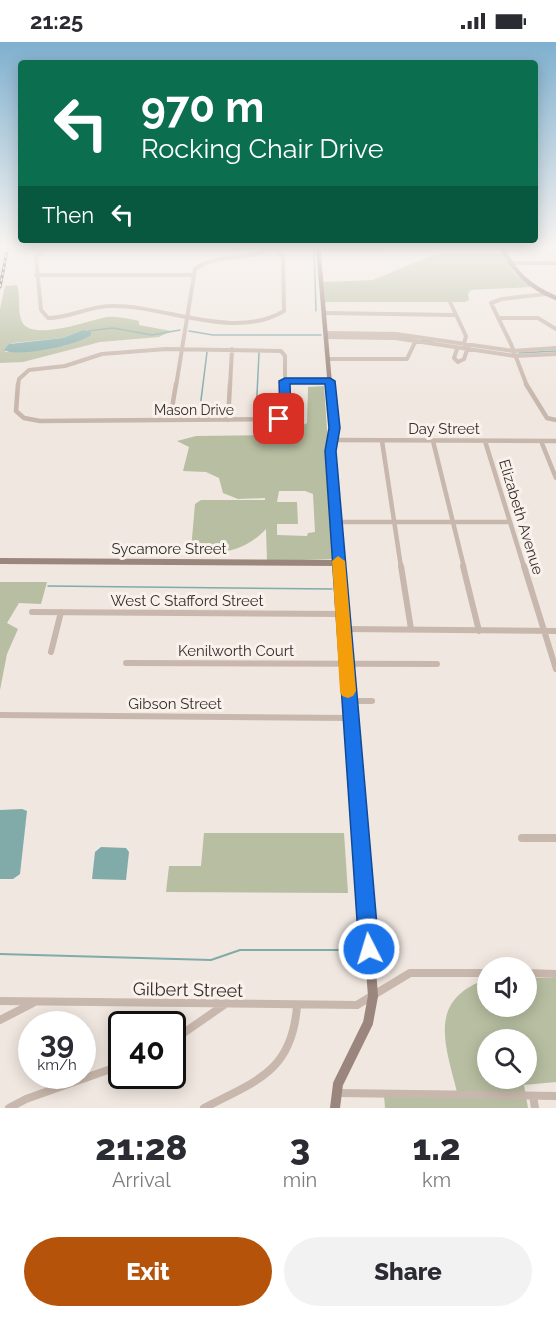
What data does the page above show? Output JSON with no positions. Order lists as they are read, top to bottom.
{
  "streets": {
    "street": [
      "Mason Drive",
      "Day Street",
      "Elizabeth Avenue",
      "Sycamore Street",
      "West C Stafford Street",
      "Kenilworth Court",
      "Gibson Street",
      "Gilbert Street"
    ]
  },
  "crossings": [
    ["Day Street", "Elizabeth Avenue"]
  ],
  "page": {
    "status": "21:25",
    "turn": ["970 m", "Rocking Chair Drive"],
    "then": "Then",
    "speed": "39 km/h",
    "limit": "40",
    "eta": [
      "21:28",
      "Arrival",
      "3",
      "min",
      "1.2",
      "km"
    ],
    "buttons": ["Exit", "Share"]
  }
}
